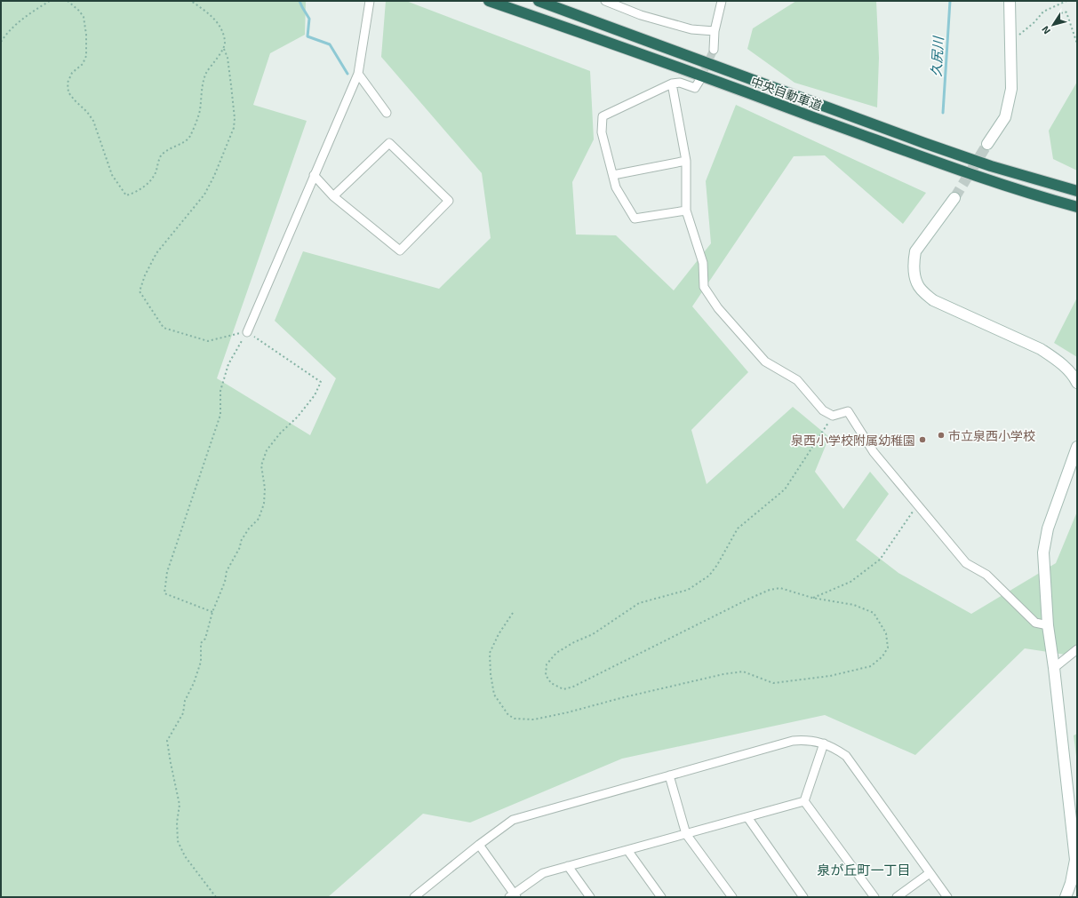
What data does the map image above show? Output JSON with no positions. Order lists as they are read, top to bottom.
{
  "streets": {
    "highway": ["中央自動車道"]
  },
  "districts": ["泉が丘町一丁目"],
  "water": ["久尻川"],
  "places": ["市立泉西小学校", "泉西小学校附属幼稚園"],
  "north": "bottom left"
}
